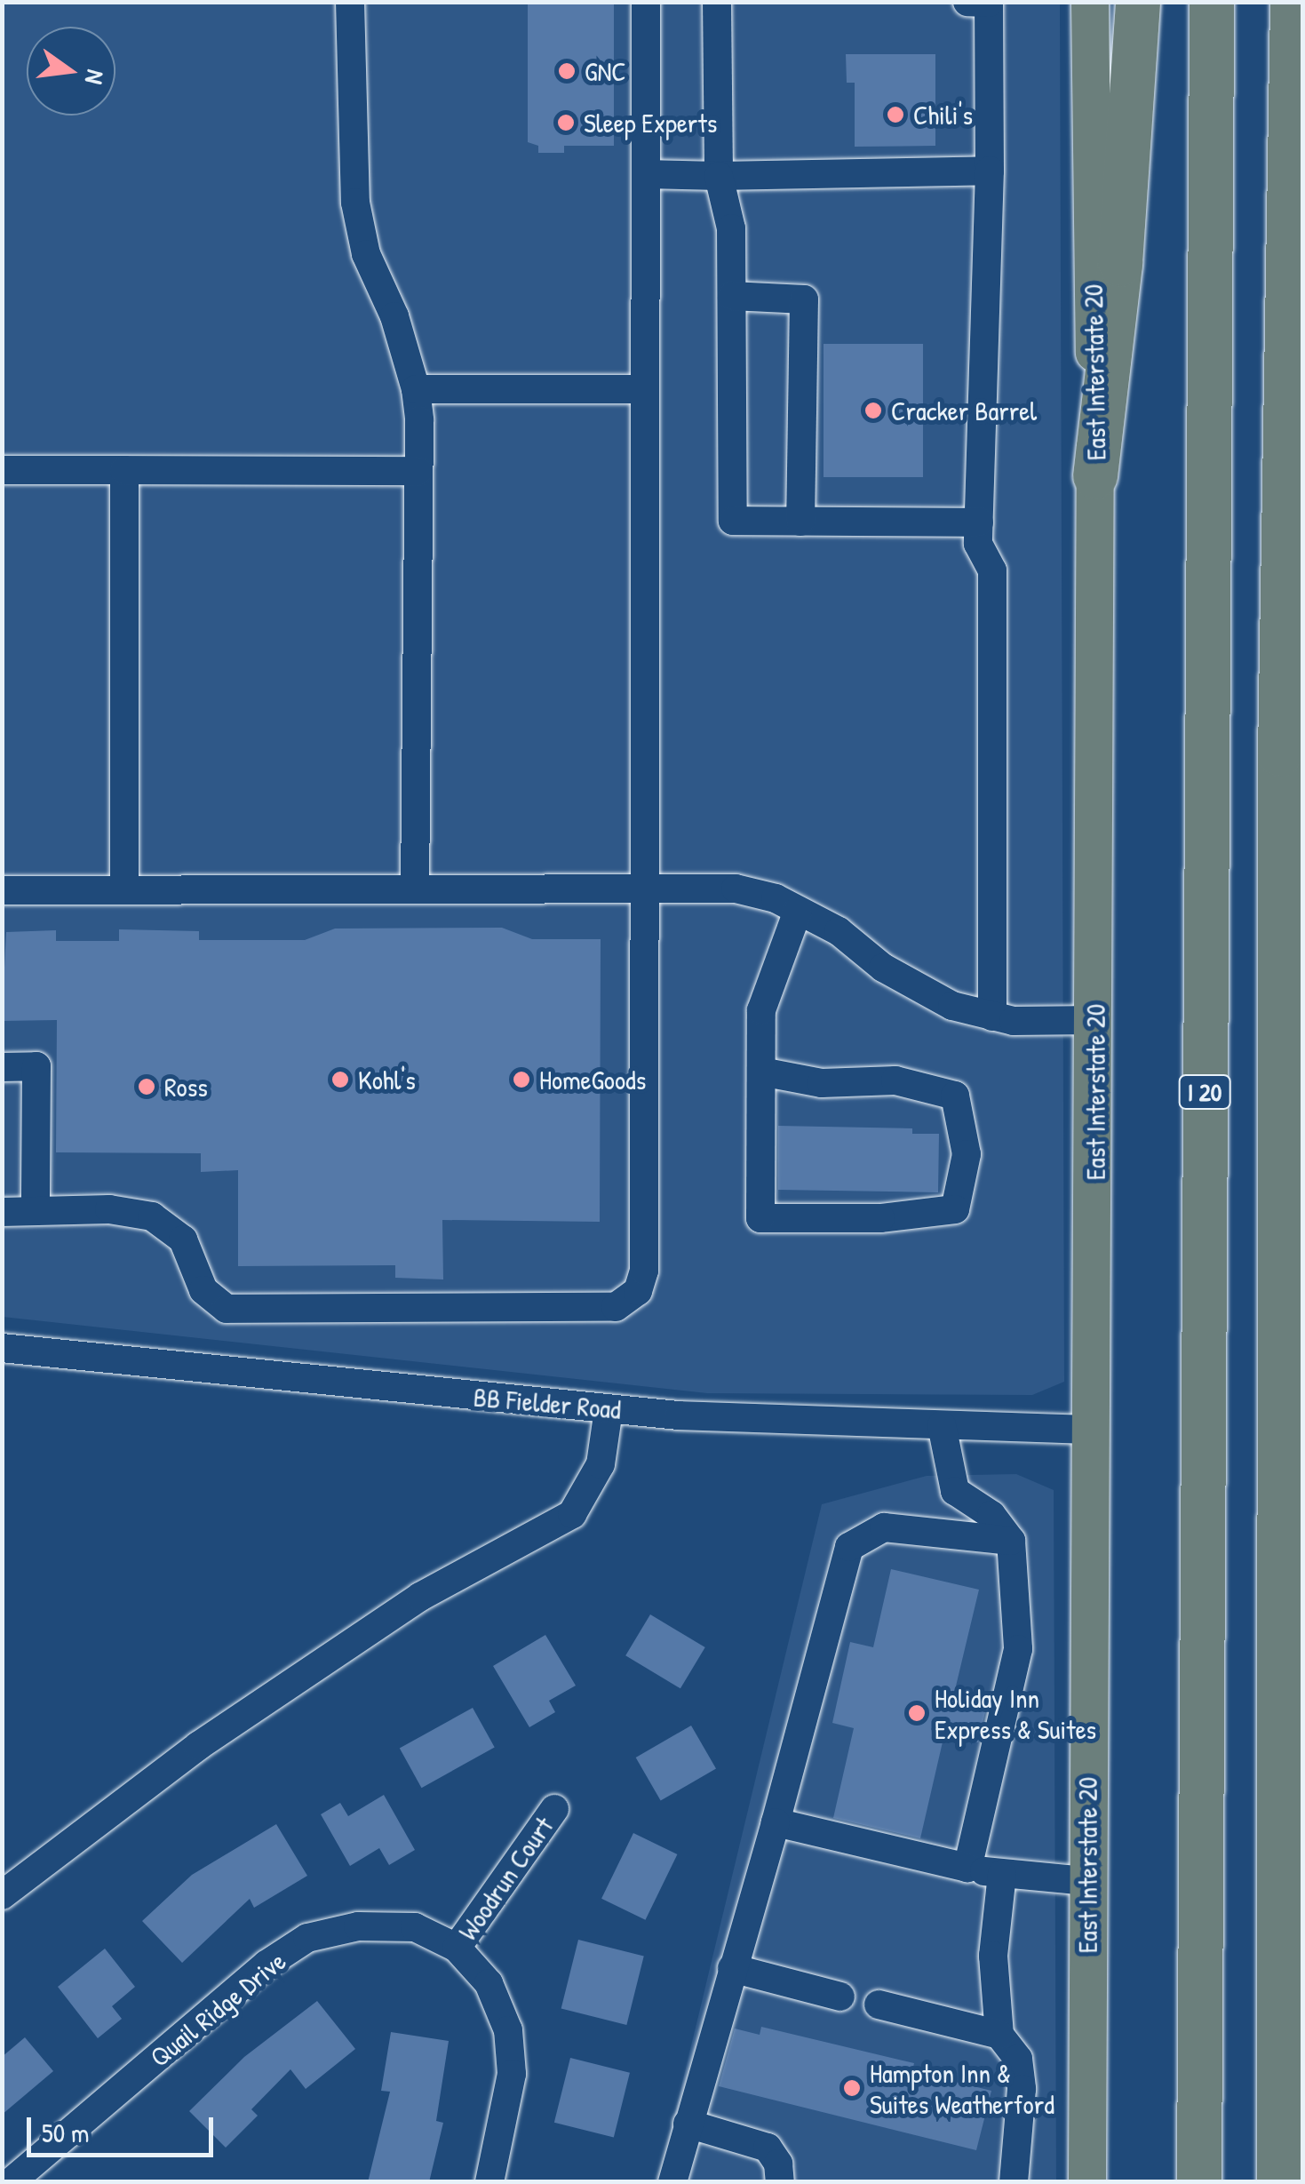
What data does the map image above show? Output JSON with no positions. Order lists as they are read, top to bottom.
{
  "streets": {
    "highway": ["I 20"],
    "main road": ["East Interstate 20"],
    "street": ["BB Fielder Road", "Woodrun Court", "Quail Ridge Drive"]
  },
  "crossings": [
    ["East Interstate 20", "BB Fielder Road"],
    ["Woodrun Court", "Quail Ridge Drive"]
  ],
  "places": [
    "GNC",
    "Chili's",
    "Sleep Experts",
    "Cracker Barrel",
    "Kohl's",
    "HomeGoods",
    "Ross",
    "Holiday Inn Express & Suites",
    "Hampton Inn & Suites Weatherford"
  ],
  "scale_bar": "50 m",
  "north": "right"
}
